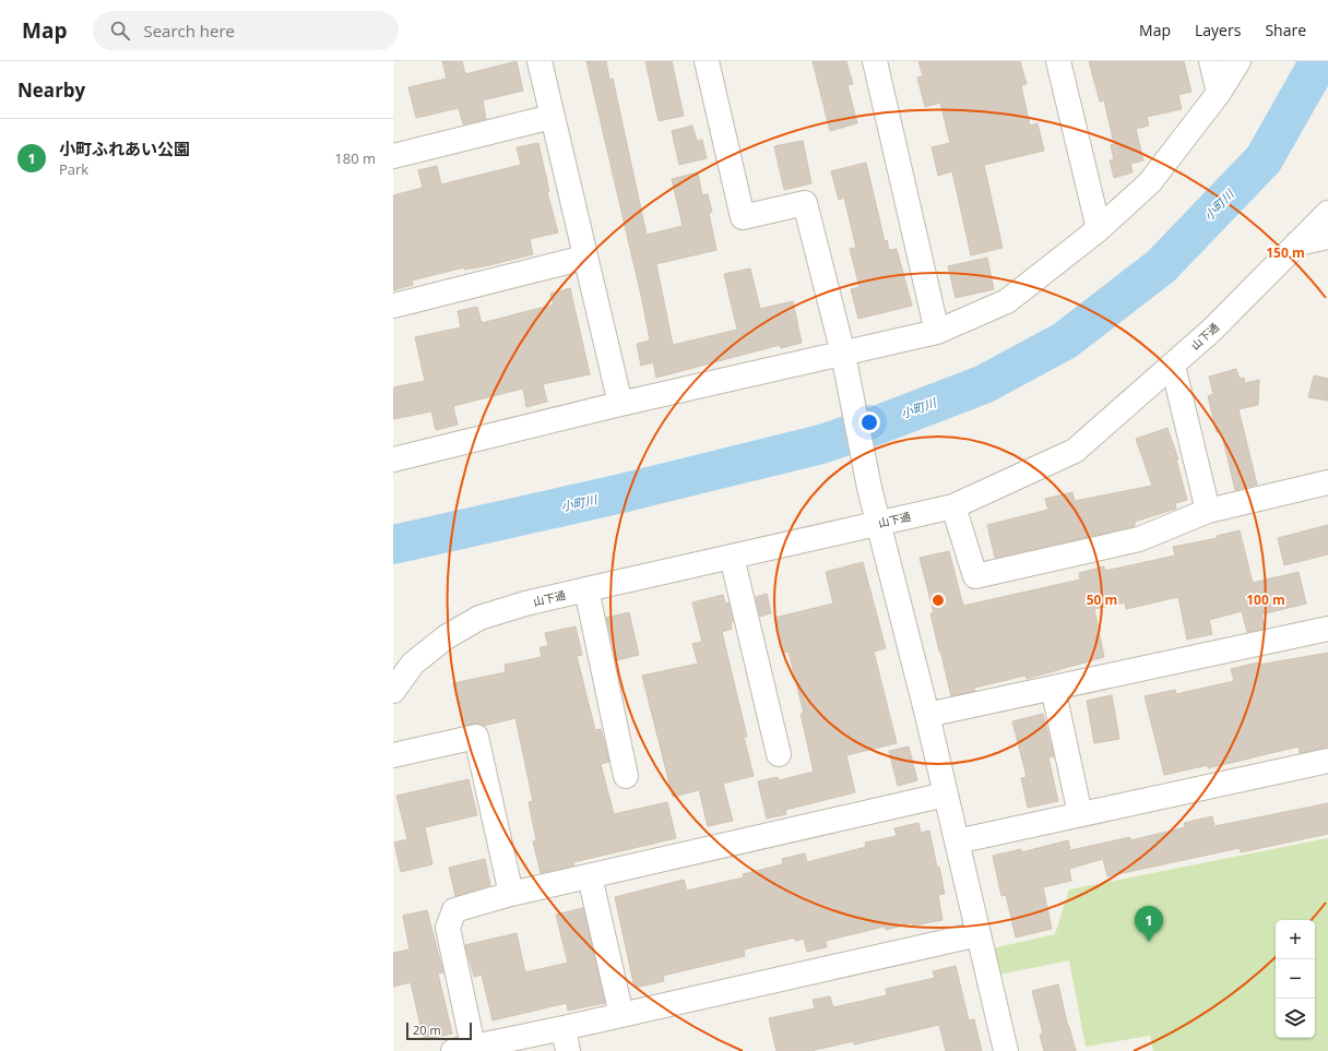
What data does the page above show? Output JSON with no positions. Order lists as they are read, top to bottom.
{
  "streets": {
    "street": ["山下通"]
  },
  "water": ["小町川"],
  "scale_bar": "20 m",
  "page": {
    "header": "Map",
    "search": "Search here",
    "nav": ["Map", "Layers", "Share"],
    "heading": "Nearby",
    "list": [
      {
        "mark": "1",
        "name": "小町ふれあい公園",
        "note": "Park",
        "value": "180 m"
      }
    ],
    "pins": "1",
    "map_buttons": ["+", "−"],
    "scale": "20 m"
  },
  "rings": ["150 m", "50 m", "100 m"]
}
